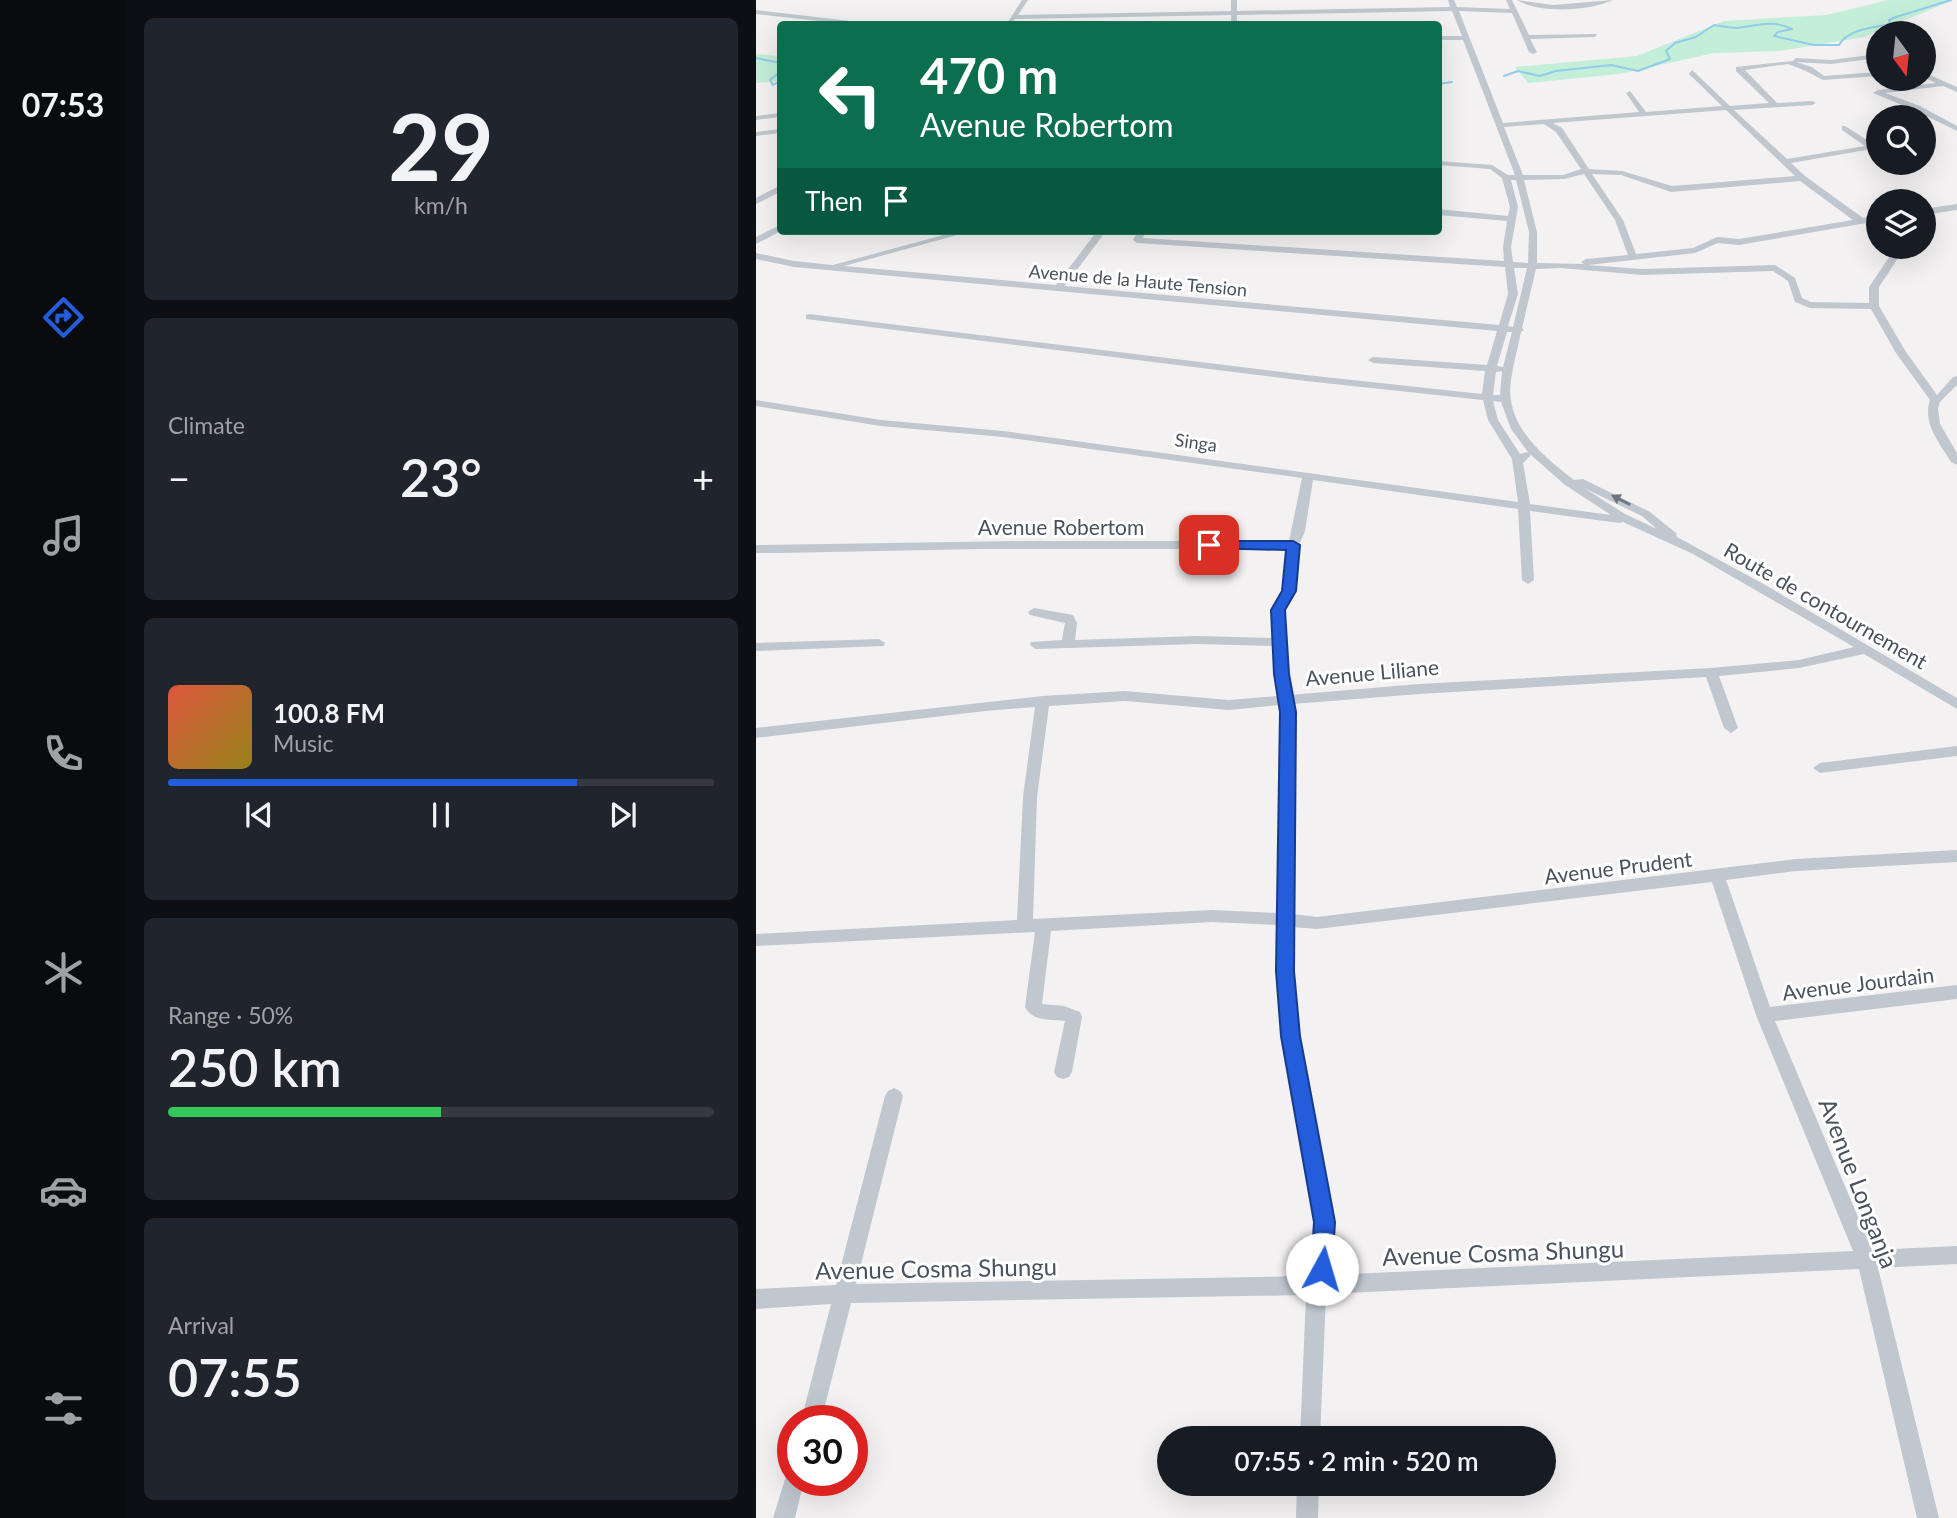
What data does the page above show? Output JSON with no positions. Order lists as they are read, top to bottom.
{
  "streets": {
    "street": [
      "Avenue de la Haute Tension",
      "Singa",
      "Avenue Robertom",
      "Route de contournement",
      "Avenue Liliane",
      "Avenue Prudent",
      "Avenue Jourdain",
      "Avenue Longanja",
      "Avenue Cosma Shungu"
    ]
  },
  "crossings": [
    ["Singa", "Route de contournement"],
    ["Route de contournement", "Avenue Liliane"],
    ["Avenue Prudent", "Avenue Longanja"],
    ["Avenue Jourdain", "Avenue Longanja"],
    ["Avenue Longanja", "Avenue Cosma Shungu"]
  ],
  "north": "bottom",
  "page": {
    "tabs": "07:53",
    "tile": [
      ["29", "km/h"],
      "Climate",
      ["Range · 50%", "250 km"],
      ["Arrival", "07:55"]
    ],
    "turn": ["470 m", "Avenue Robertom"],
    "then": "Then",
    "heat": ["−", "23°", "+"],
    "song": ["100.8 FM", "Music"],
    "limit": "30",
    "trip": "07:55 · 2 min · 520 m"
  }
}
